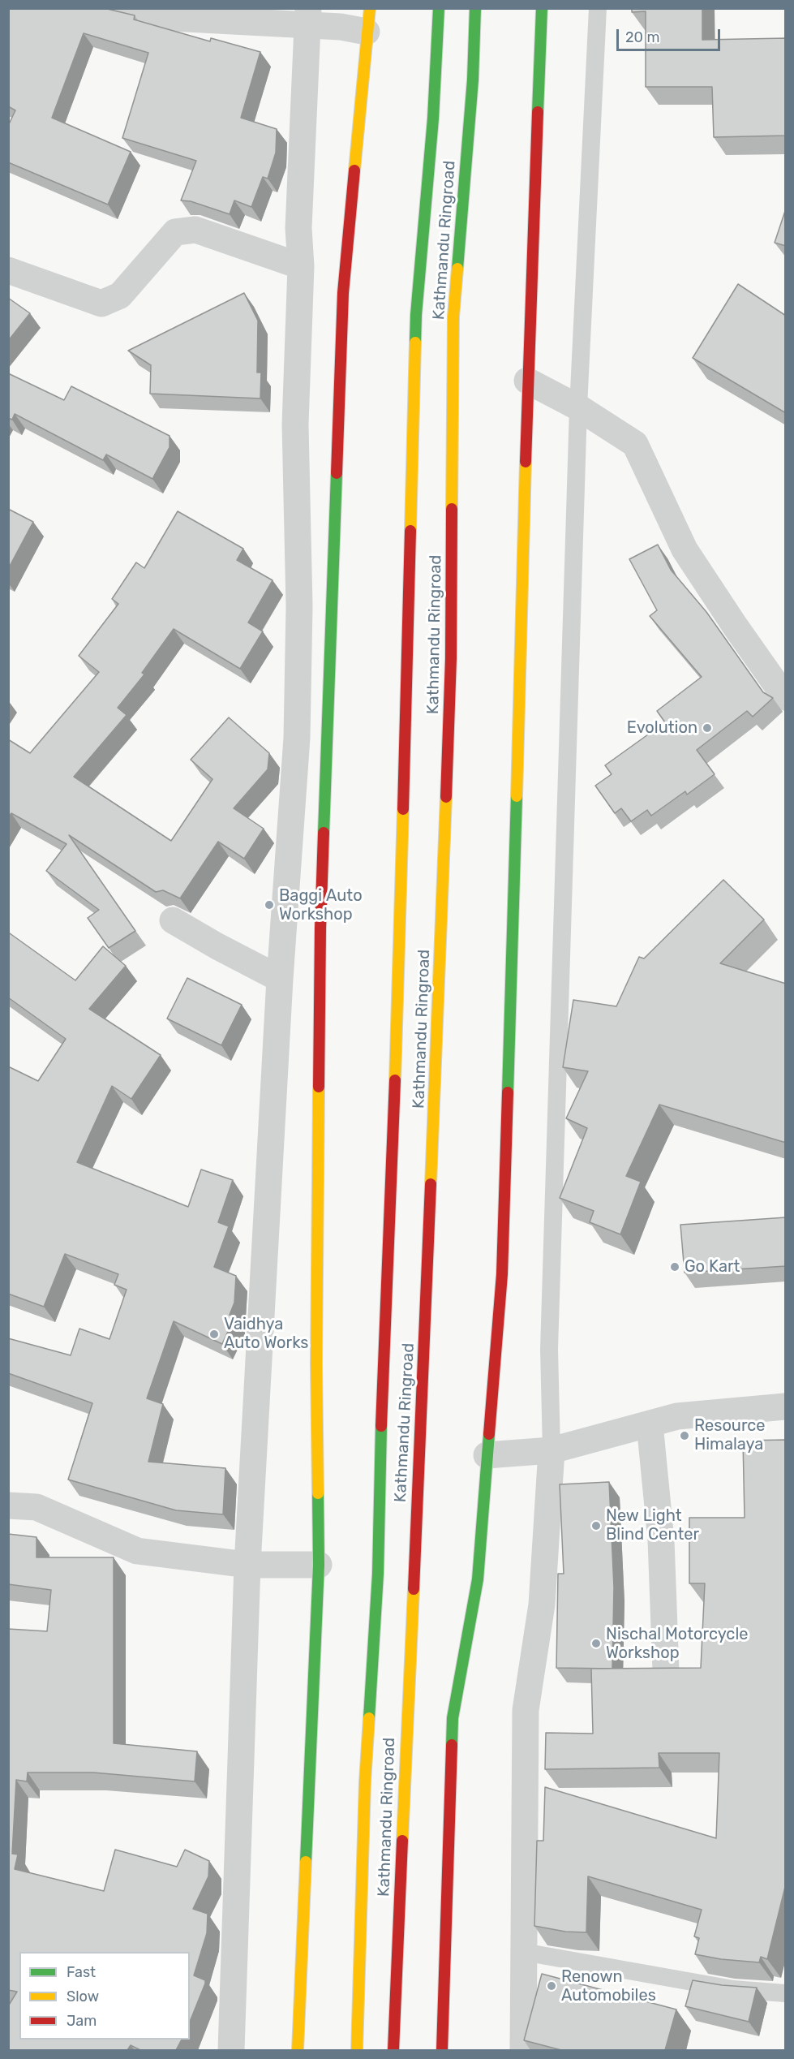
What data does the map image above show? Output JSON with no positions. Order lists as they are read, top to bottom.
{
  "streets": {
    "main road": ["Kathmandu Ringroad"]
  },
  "places": [
    "Evolution",
    "Baggi Auto Workshop",
    "Go Kart",
    "Vaidhya Auto Works",
    "Resource Himalaya",
    "New Light Blind Center",
    "Nischal Motorcycle Workshop",
    "Renown Automobiles"
  ],
  "legend": ["Fast", "Slow", "Jam"],
  "scale_bar": "20 m"
}
